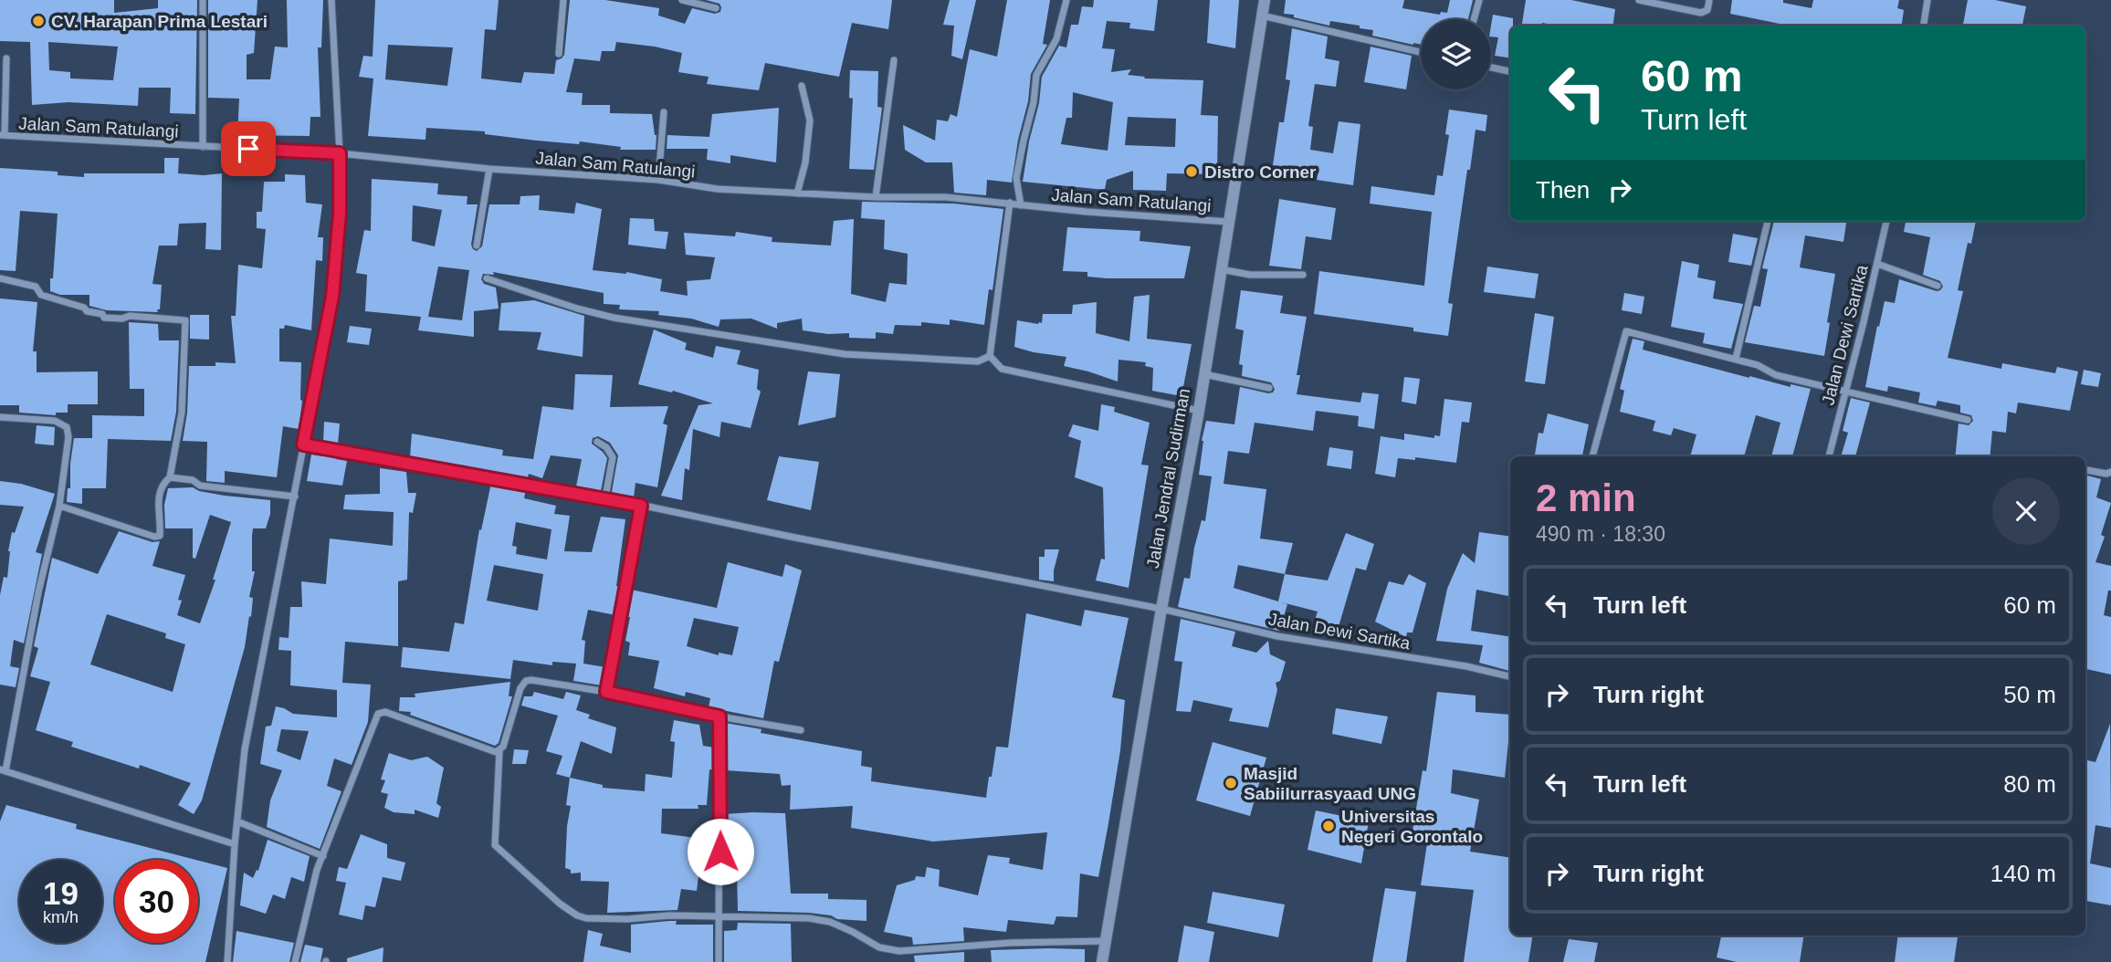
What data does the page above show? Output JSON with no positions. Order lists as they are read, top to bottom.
{
  "streets": {
    "street": ["Jalan Sam Ratulangi", "Jalan Dewi Sartika", "Jalan Jendral Sudirman"]
  },
  "crossings": [
    ["Jalan Sam Ratulangi", "Jalan Jendral Sudirman"],
    ["Jalan Dewi Sartika", "Jalan Jendral Sudirman"]
  ],
  "places": [
    "CV. Harapan Prima Lestari",
    "Distro Corner",
    "Masjid Sabiilurrasyaad UNG",
    "Universitas Negeri Gorontalo"
  ],
  "page": {
    "turn": ["60 m", "Turn left"],
    "then": "Then",
    "heading": ["2 min", "490 m · 18:30"],
    "list": [
      {
        "name": "Turn left",
        "value": "60 m"
      },
      {
        "name": "Turn right",
        "value": "50 m"
      },
      {
        "name": "Turn left",
        "value": "80 m"
      },
      {
        "name": "Turn right",
        "value": "140 m"
      }
    ],
    "speed": "19 km/h",
    "limit": "30"
  }
}
